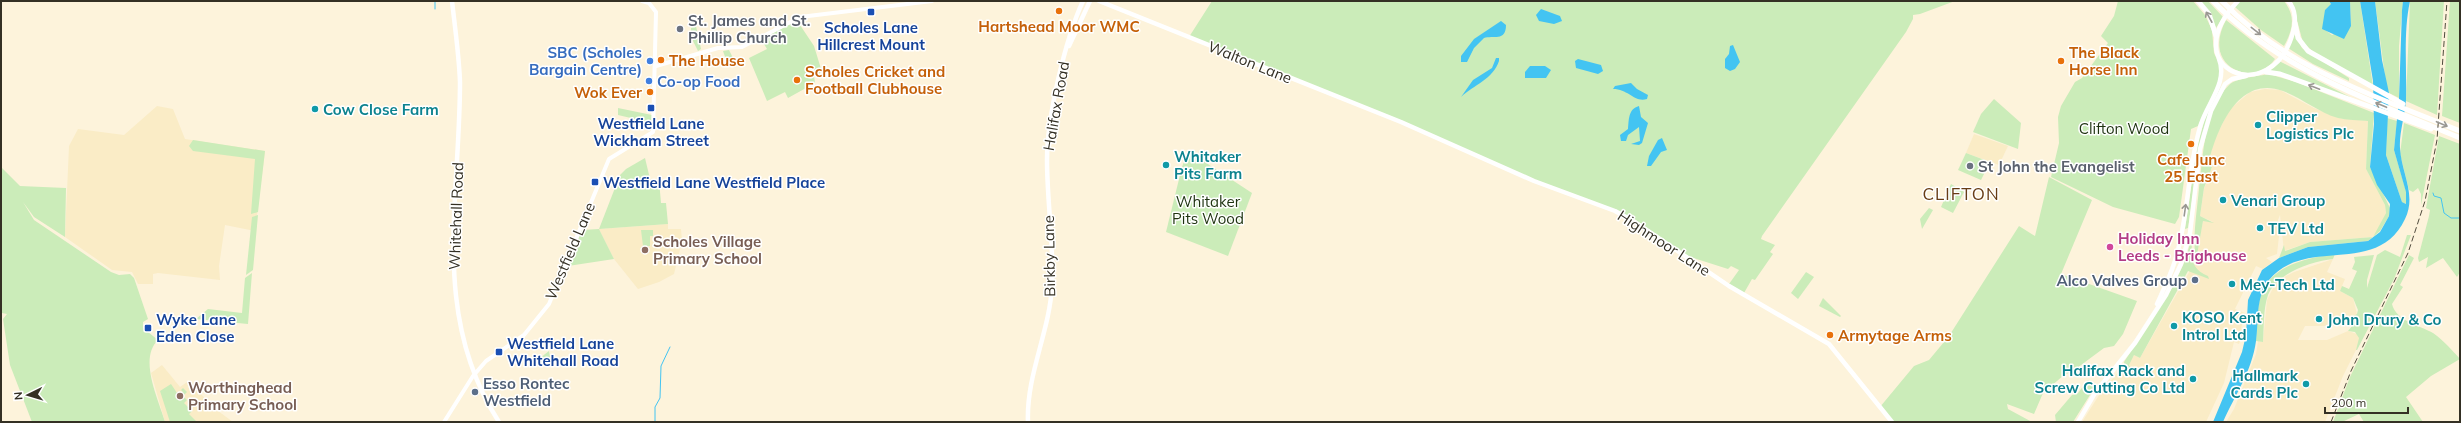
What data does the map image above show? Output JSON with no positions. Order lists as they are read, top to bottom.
{
  "streets": {
    "main road": [
      "Walton Lane",
      "Halifax Road",
      "Whitehall Road",
      "Highmoor Lane",
      "Westfield Lane",
      "Birkby Lane"
    ]
  },
  "crossings": [
    ["Walton Lane", "Highmoor Lane"],
    ["Halifax Road", "Birkby Lane"],
    ["Whitehall Road", "Westfield Lane"]
  ],
  "districts": ["CLIFTON"],
  "parks": ["Clifton Wood", "Whitaker Pits Wood"],
  "places": {
    "other": [
      "Hartshead Moor WMC",
      "St. James and St. Phillip Church",
      "The House",
      "SBC (Scholes Bargain Centre)",
      "The Black Horse Inn",
      "Scholes Cricket and Football Clubhouse",
      "Co-op Food",
      "Wok Ever",
      "Cow Close Farm",
      "Clipper Logistics Plc",
      "Cafe Junc 25 East",
      "Whitaker Pits Farm",
      "St John the Evangelist",
      "Venari Group",
      "TEV Ltd",
      "Holiday Inn Leeds - Brighouse",
      "Scholes Village Primary School",
      "Alco Valves Group",
      "Mey-Tech Ltd",
      "John Drury & Co",
      "KOSO Kent Introl Ltd",
      "Armytage Arms",
      "Halifax Rack and Screw Cutting Co Ltd",
      "Hallmark Cards Plc",
      "Esso Rontec Westfield",
      "Worthinghead Primary School"
    ],
    "transit": [
      "Scholes Lane Hillcrest Mount",
      "Westfield Lane Wickham Street",
      "Westfield Lane Westfield Place",
      "Wyke Lane Eden Close",
      "Westfield Lane Whitehall Road"
    ]
  },
  "scale_bar": "200 m",
  "north": "left"
}
